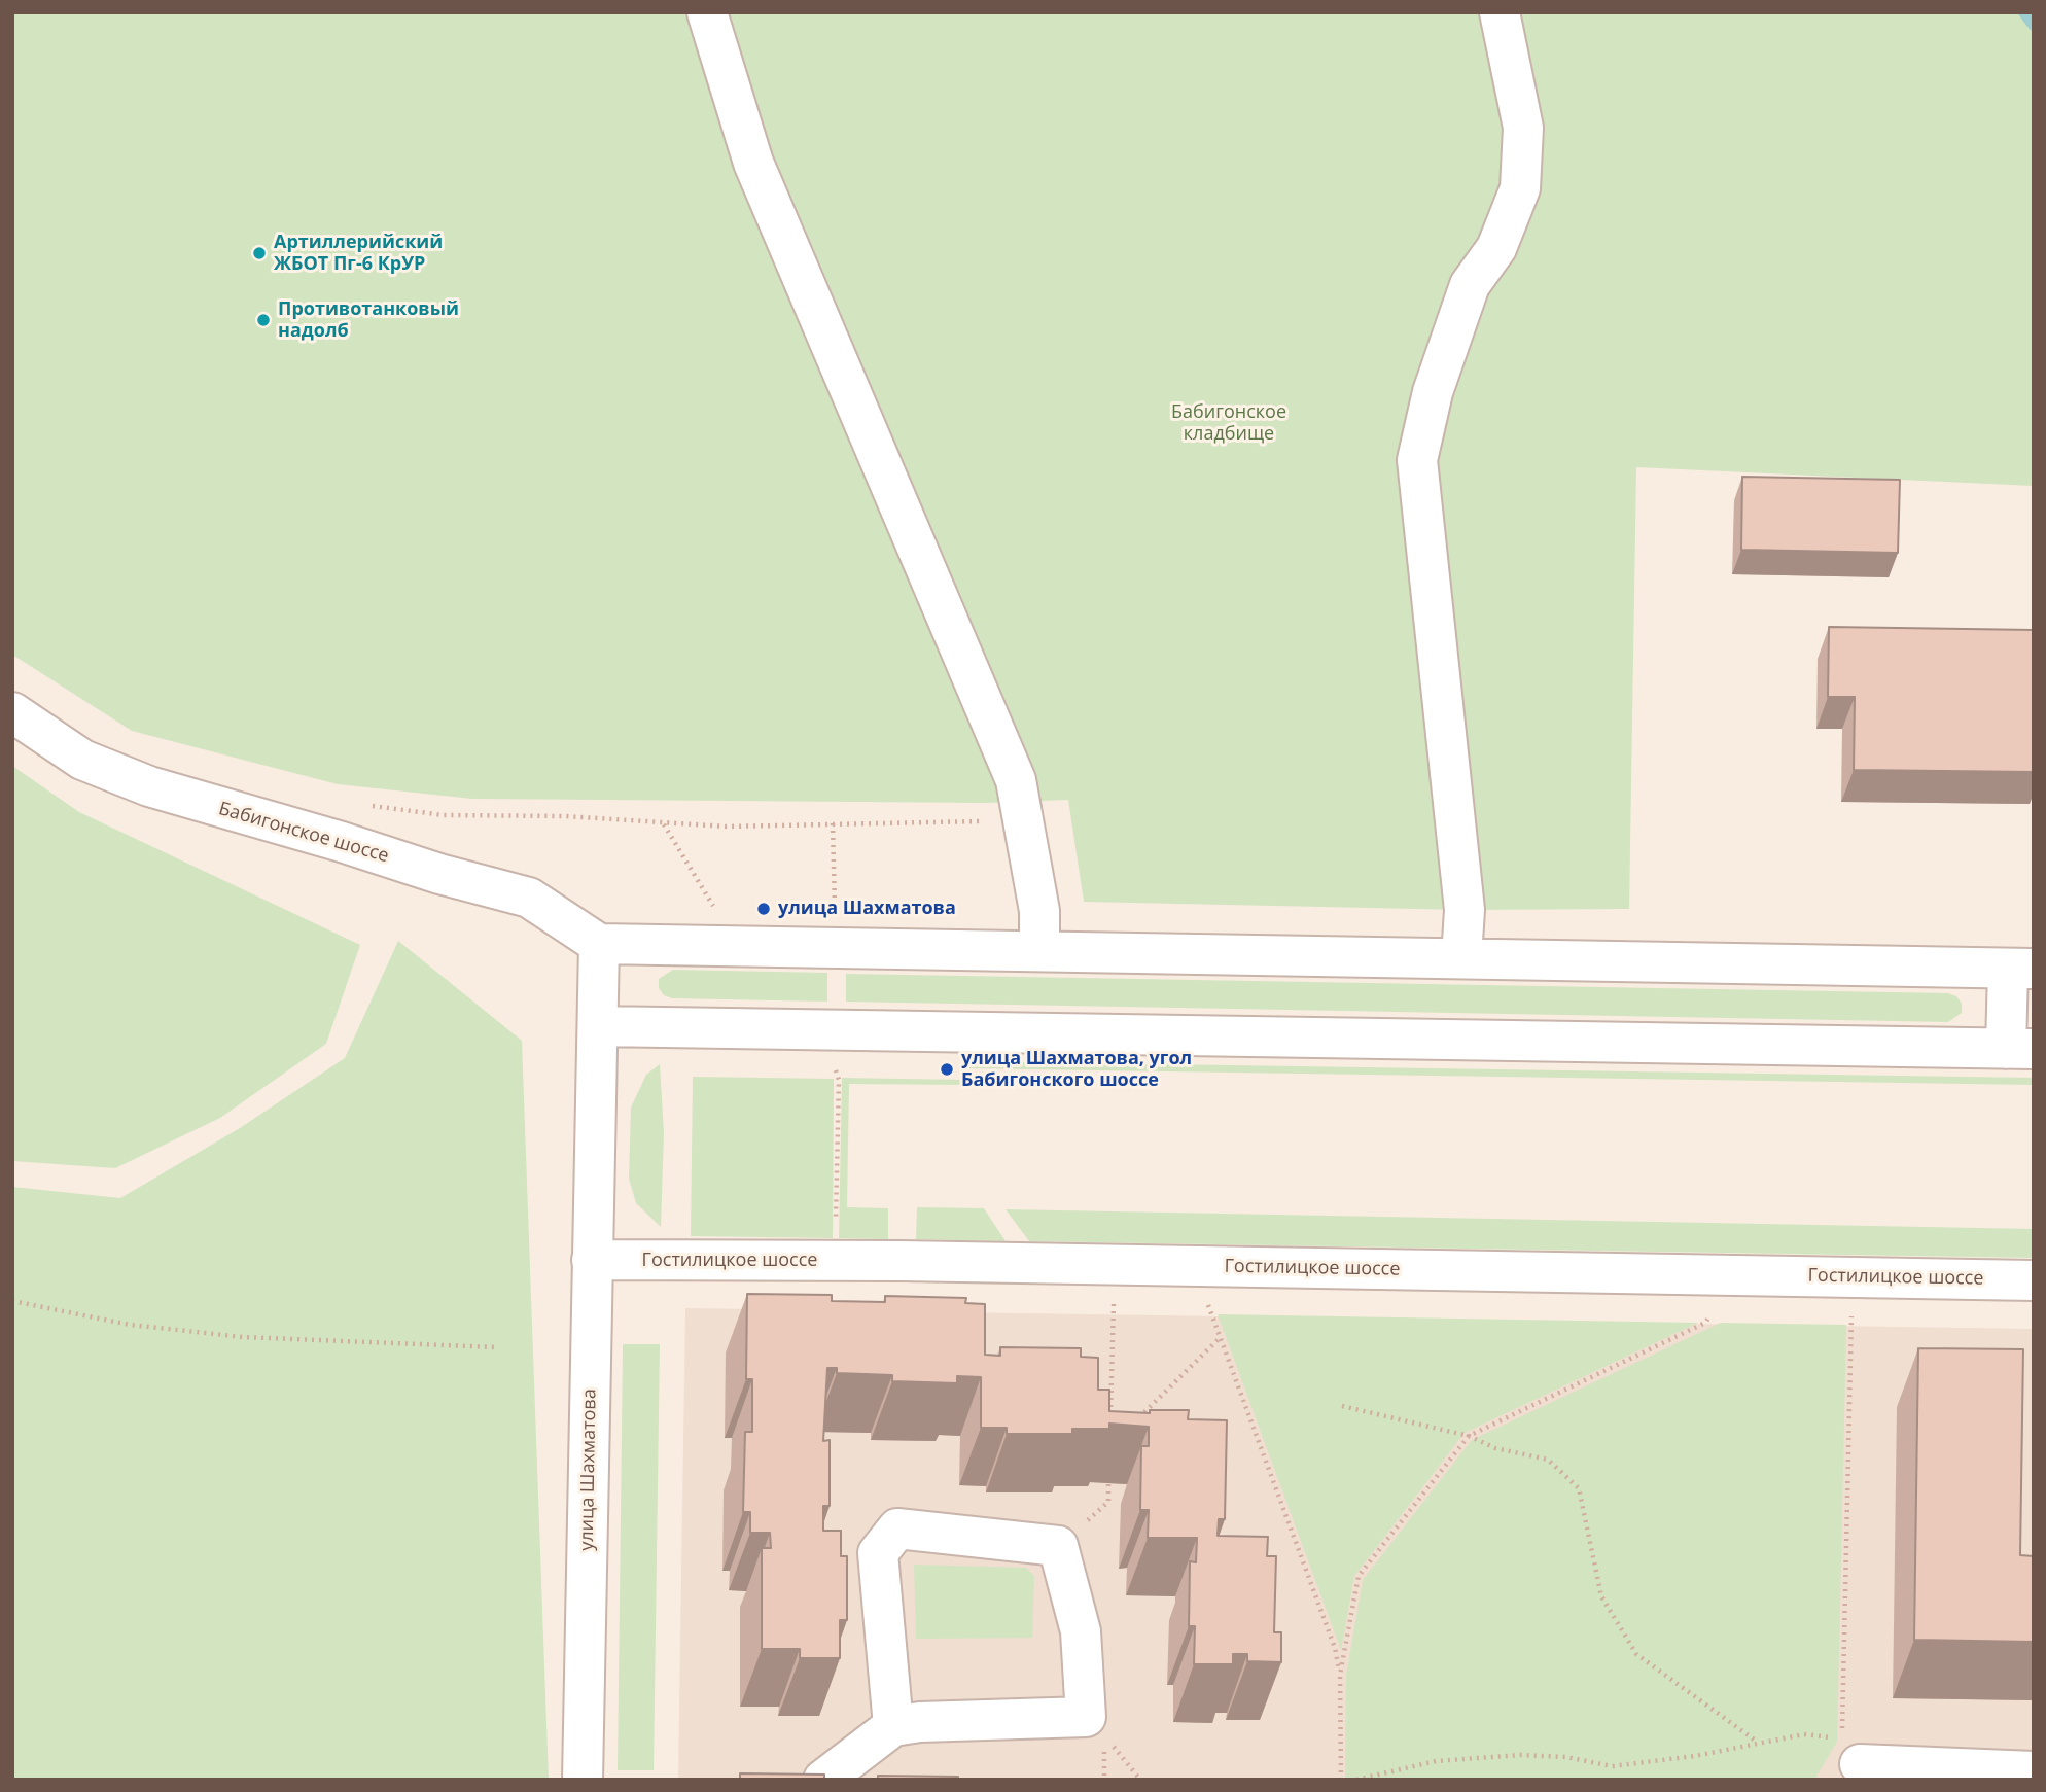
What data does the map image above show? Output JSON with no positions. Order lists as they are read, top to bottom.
{
  "streets": {
    "street": ["Бабигонское шоссе", "Гостилицкое шоссе", "улица Шахматова"]
  },
  "crossings": [
    ["Бабигонское шоссе", "улица Шахматова"],
    ["Гостилицкое шоссе", "улица Шахматова"]
  ],
  "parks": ["Бабигонское кладбище"],
  "places": [
    "Артиллерийский ЖБОТ Пг-6 КрУР",
    "Противотанковый надолб",
    "улица Шахматова",
    "улица Шахматова, угол Бабигонского шоссе"
  ]
}
